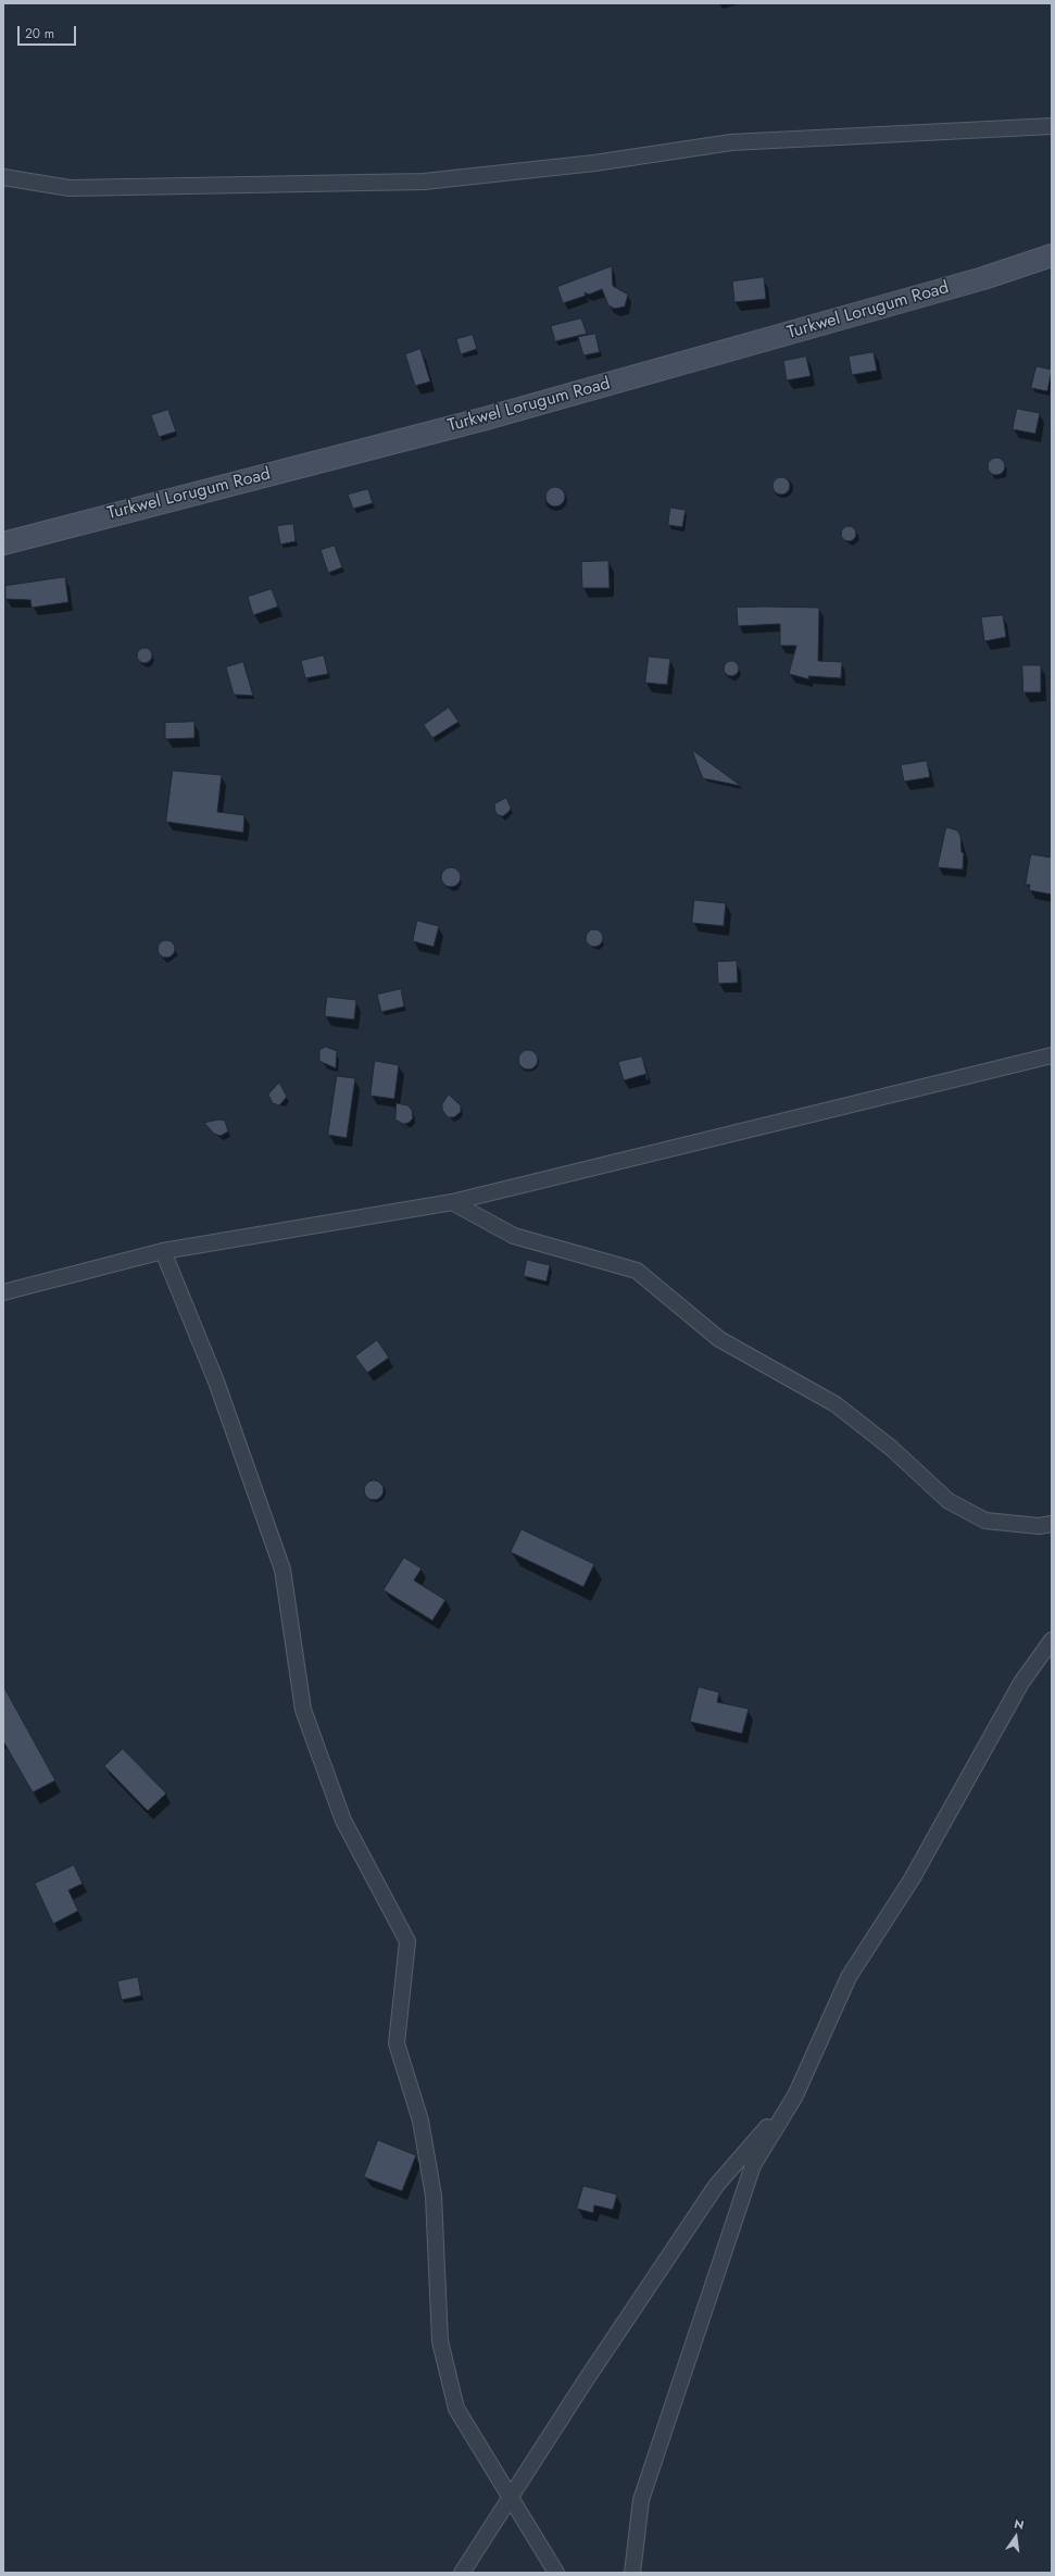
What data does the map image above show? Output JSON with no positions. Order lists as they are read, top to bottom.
{
  "streets": {
    "main road": ["Turkwel Lorugum Road"]
  },
  "scale_bar": "20 m",
  "north": "top"
}
